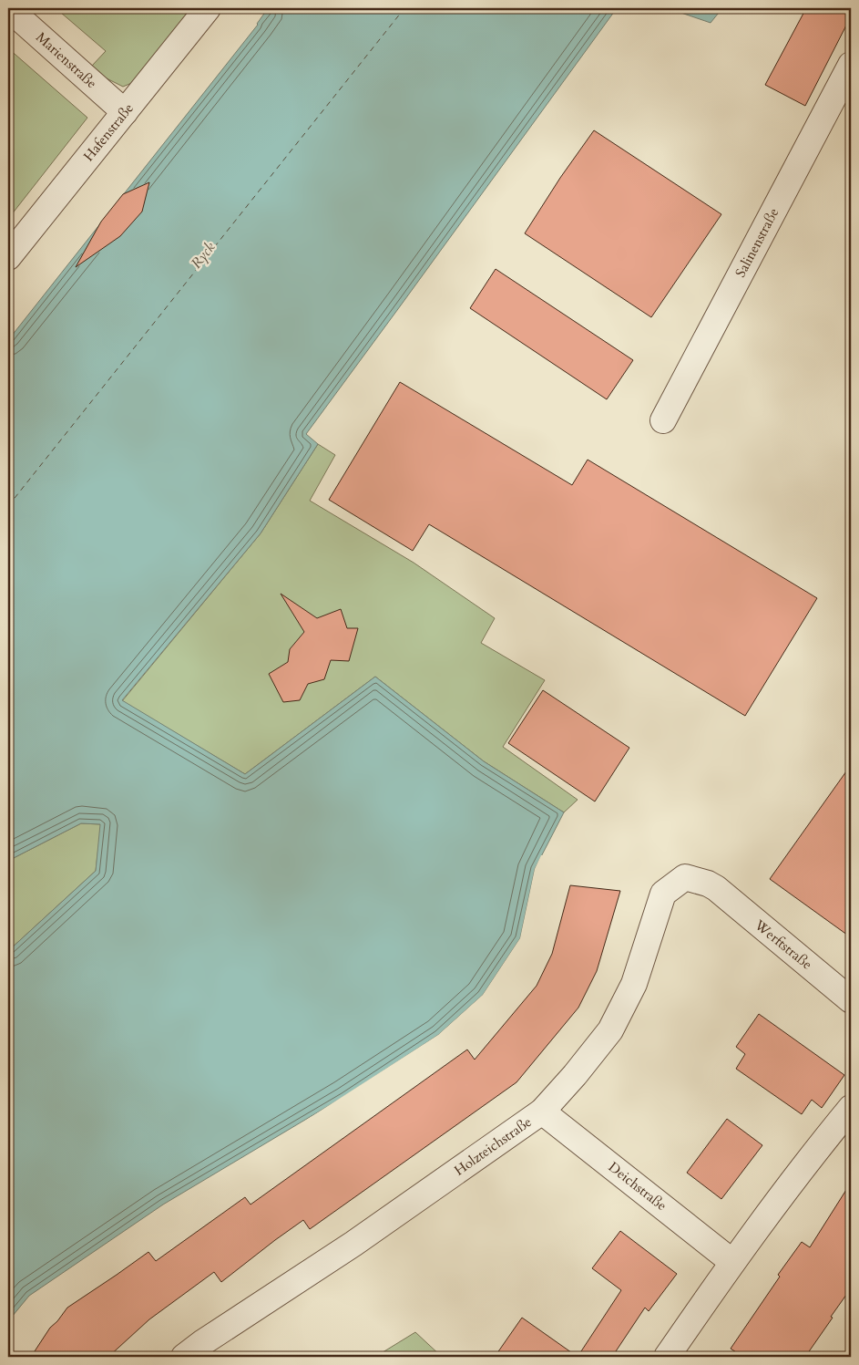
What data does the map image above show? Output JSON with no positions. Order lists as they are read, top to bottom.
{
  "streets": {
    "street": [
      "Marienstraße",
      "Hafenstraße",
      "Salinenstraße",
      "Werftstraße",
      "Holzteichstraße",
      "Deichstraße"
    ]
  },
  "crossings": [
    ["Marienstraße", "Hafenstraße"],
    ["Werftstraße", "Holzteichstraße"],
    ["Holzteichstraße", "Deichstraße"]
  ],
  "water": ["Ryck"]
}
